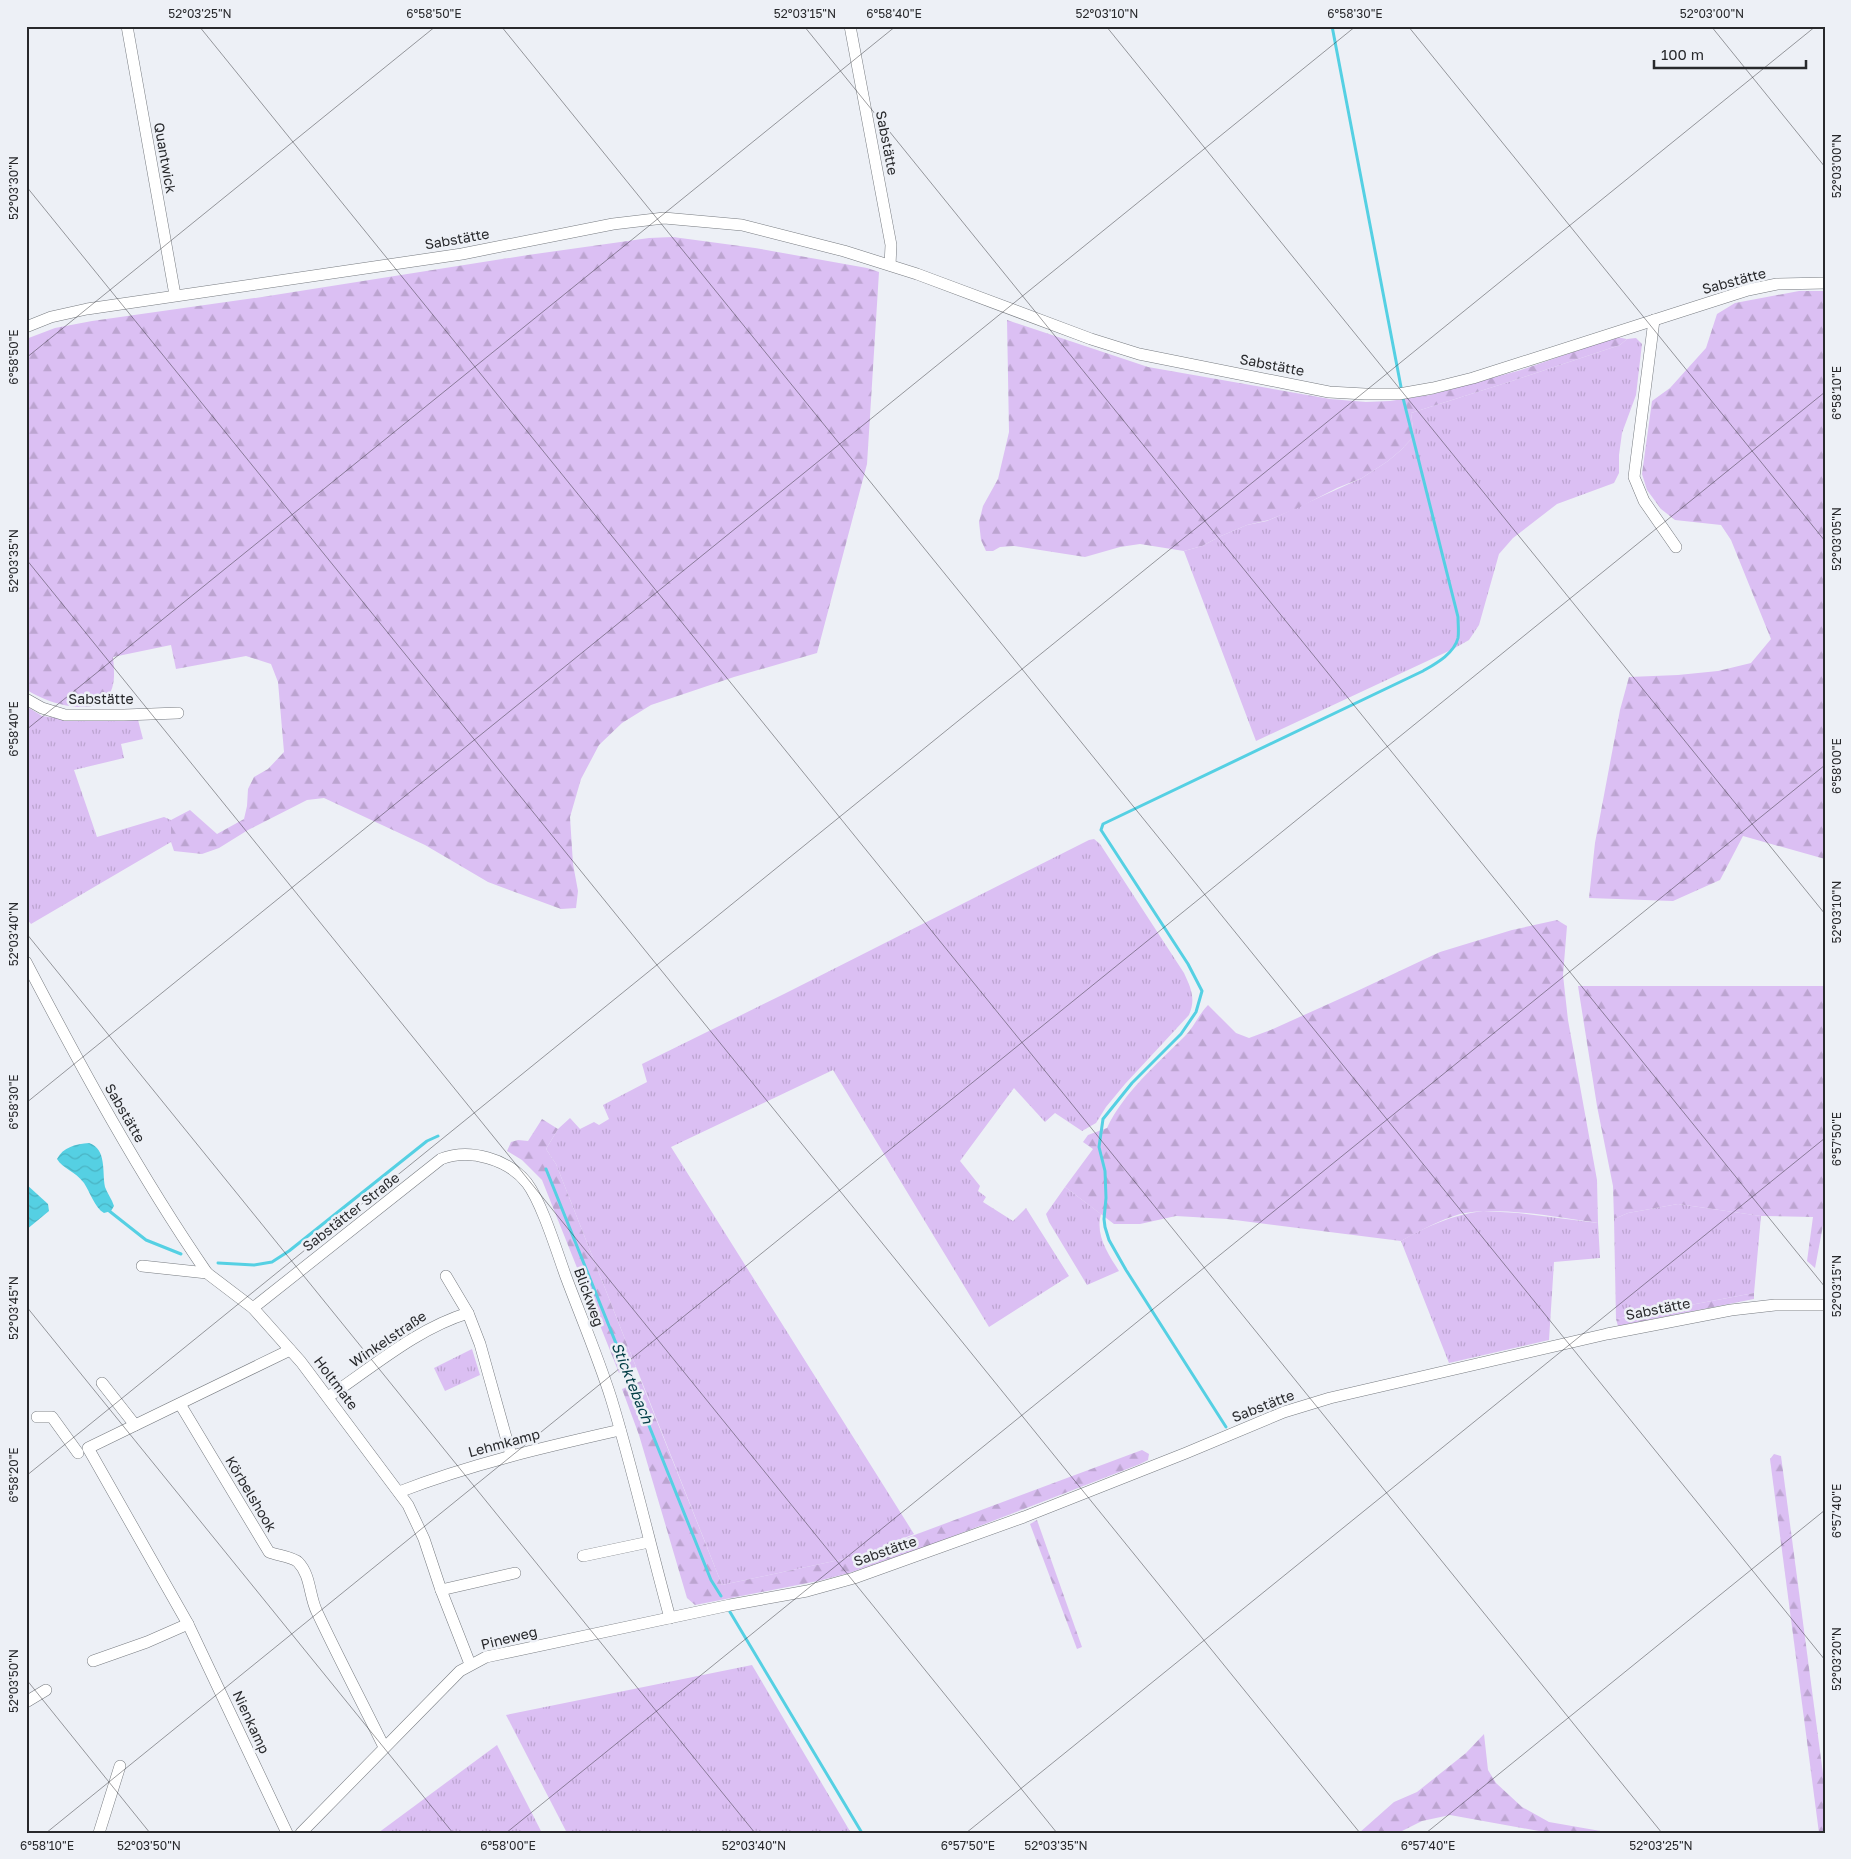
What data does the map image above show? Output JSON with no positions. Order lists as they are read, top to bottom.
{
  "streets": {
    "street": [
      "Sabstätte",
      "Quantwick",
      "Sabstätter Straße",
      "Blickweg",
      "Winkelstraße",
      "Holtmate",
      "Lehmkamp",
      "Körbelshook",
      "Pineweg",
      "Nienkamp"
    ]
  },
  "crossings": [
    ["Sabstätte", "Quantwick"],
    ["Sabstätte", "Holtmate"],
    ["Sabstätte", "Pineweg"],
    ["Sabstätter Straße", "Blickweg"],
    ["Sabstätter Straße", "Holtmate"],
    ["Blickweg", "Lehmkamp"],
    ["Blickweg", "Pineweg"],
    ["Winkelstraße", "Holtmate"],
    ["Holtmate", "Lehmkamp"],
    ["Holtmate", "Pineweg"],
    ["Körbelshook", "Pineweg"]
  ],
  "water": ["Sticktebach"],
  "scale_bar": "100 m",
  "coordinates": [
    "52°03'25\"N",
    "6°58'50\"E",
    "52°03'15\"N",
    "6°58'40\"E",
    "52°03'10\"N",
    "6°58'30\"E",
    "52°03'00\"N",
    "52°03'30\"N",
    "6°58'10\"E",
    "52°03'05\"N",
    "52°03'35\"N",
    "6°58'00\"E",
    "52°03'40\"N",
    "6°57'50\"E",
    "52°03'45\"N",
    "6°58'20\"E",
    "6°57'40\"E",
    "52°03'20\"N",
    "52°03'50\"N"
  ]
}
